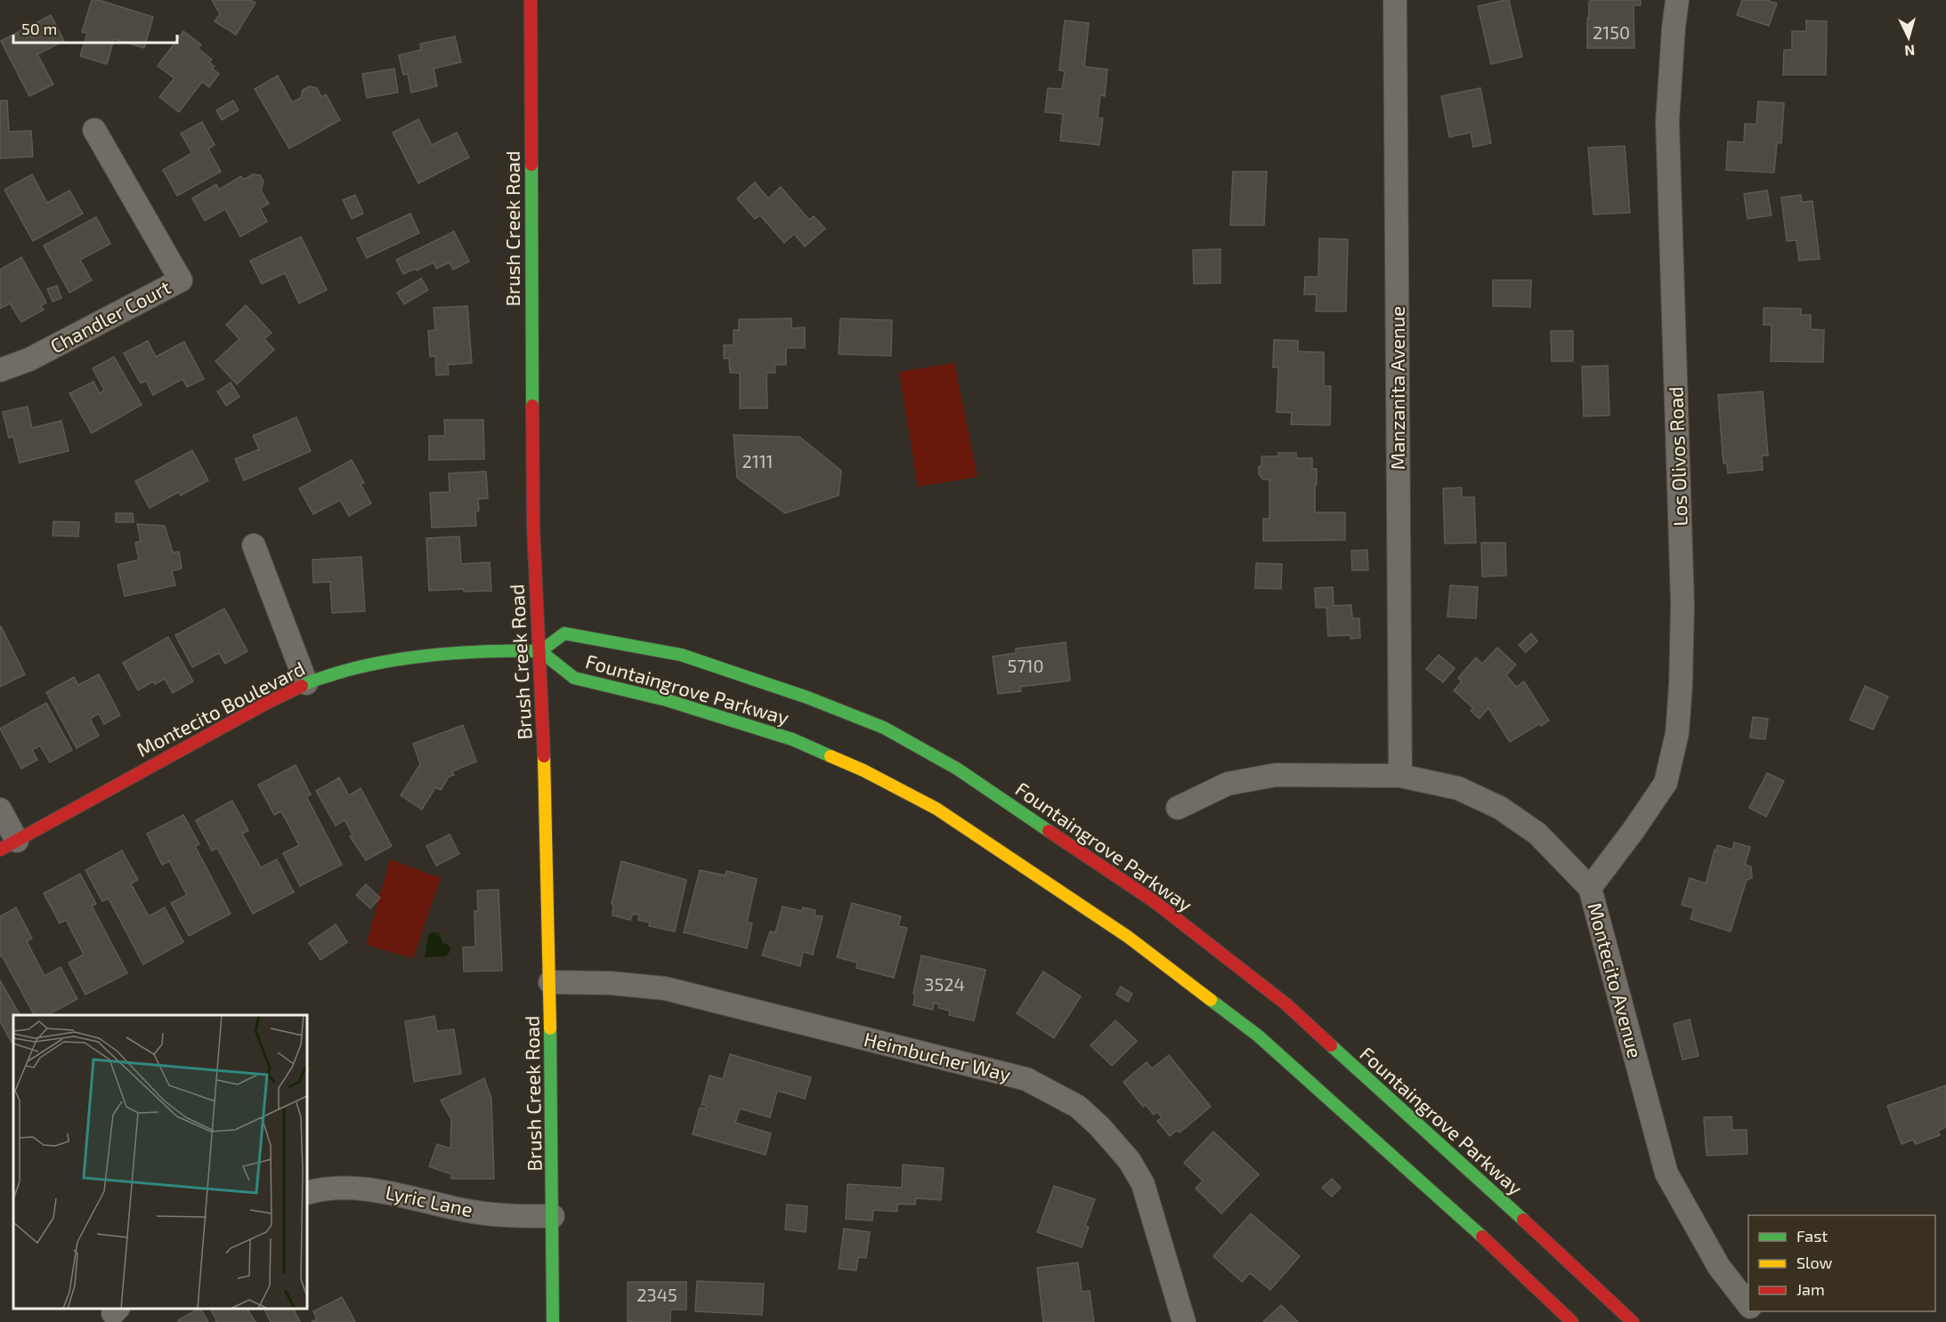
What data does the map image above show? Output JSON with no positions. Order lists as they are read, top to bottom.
{
  "streets": {
    "main road": ["Brush Creek Road", "Fountaingrove Parkway", "Montecito Boulevard"],
    "street": [
      "Chandler Court",
      "Manzanita Avenue",
      "Los Olivos Road",
      "Montecito Avenue",
      "Heimbucher Way",
      "Lyric Lane"
    ]
  },
  "crossings": [
    ["Brush Creek Road", "Fountaingrove Parkway"],
    ["Brush Creek Road", "Montecito Boulevard"],
    ["Brush Creek Road", "Heimbucher Way"],
    ["Brush Creek Road", "Lyric Lane"],
    ["Manzanita Avenue", "Montecito Avenue"],
    ["Los Olivos Road", "Montecito Avenue"],
    ["Fountaingrove Parkway", "Montecito Boulevard"]
  ],
  "house_numbers": [
    "2150",
    "2111",
    "5710",
    "3524",
    "2345"
  ],
  "legend": ["Fast", "Slow", "Jam"],
  "scale_bar": "50 m",
  "north": "bottom"
}
